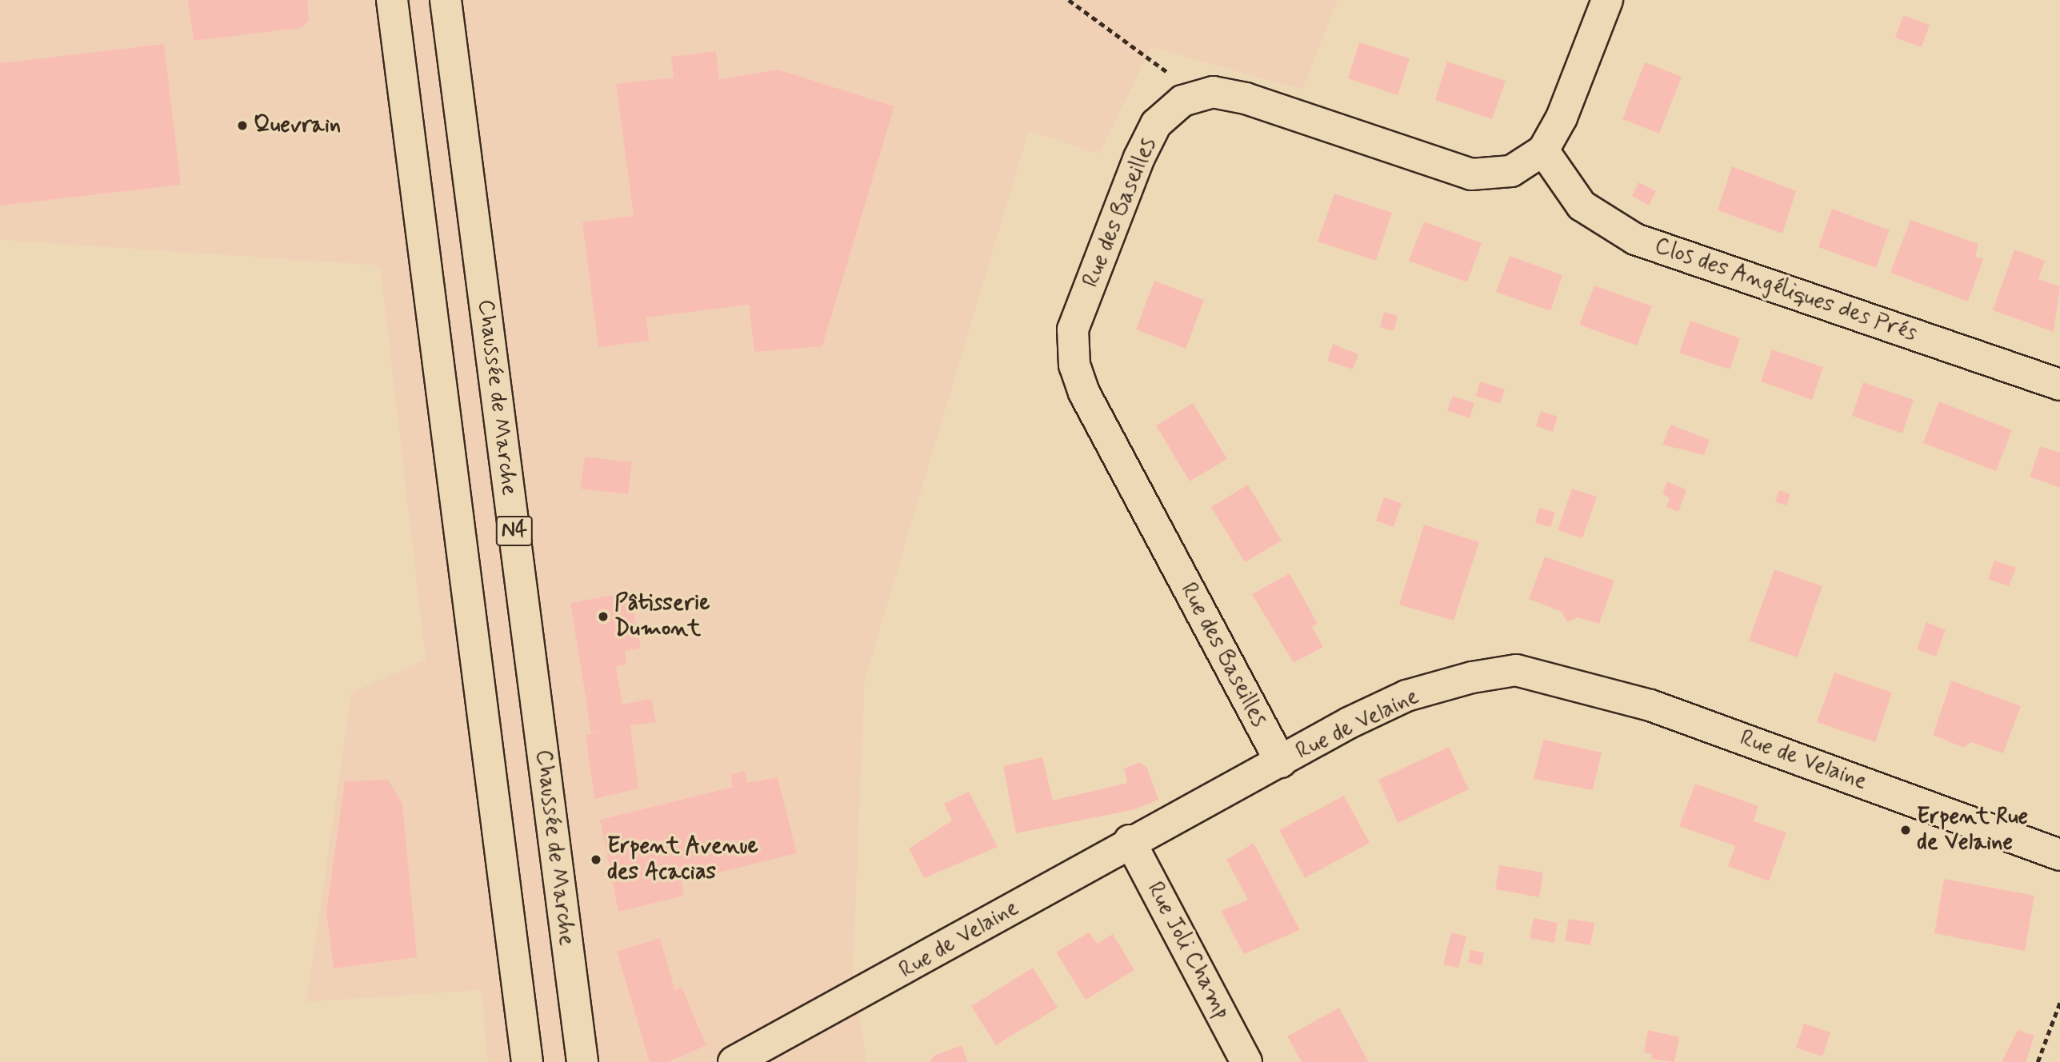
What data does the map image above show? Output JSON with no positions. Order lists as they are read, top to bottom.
{
  "streets": {
    "street": [
      "Rue des Baseilles",
      "Clos des Angéliques des Prés",
      "Chaussée de Marche",
      "N4",
      "Rue de Velaine",
      "Rue Joli Champ"
    ]
  },
  "crossings": [
    ["Rue des Baseilles", "Clos des Angéliques des Prés"],
    ["Rue des Baseilles", "Rue de Velaine"],
    ["Rue de Velaine", "Rue Joli Champ"]
  ],
  "places": [
    "Quevrain",
    "Pâtisserie Dumont",
    "Erpent Rue de Velaine",
    "Erpent Avenue des Acacias"
  ]
}
